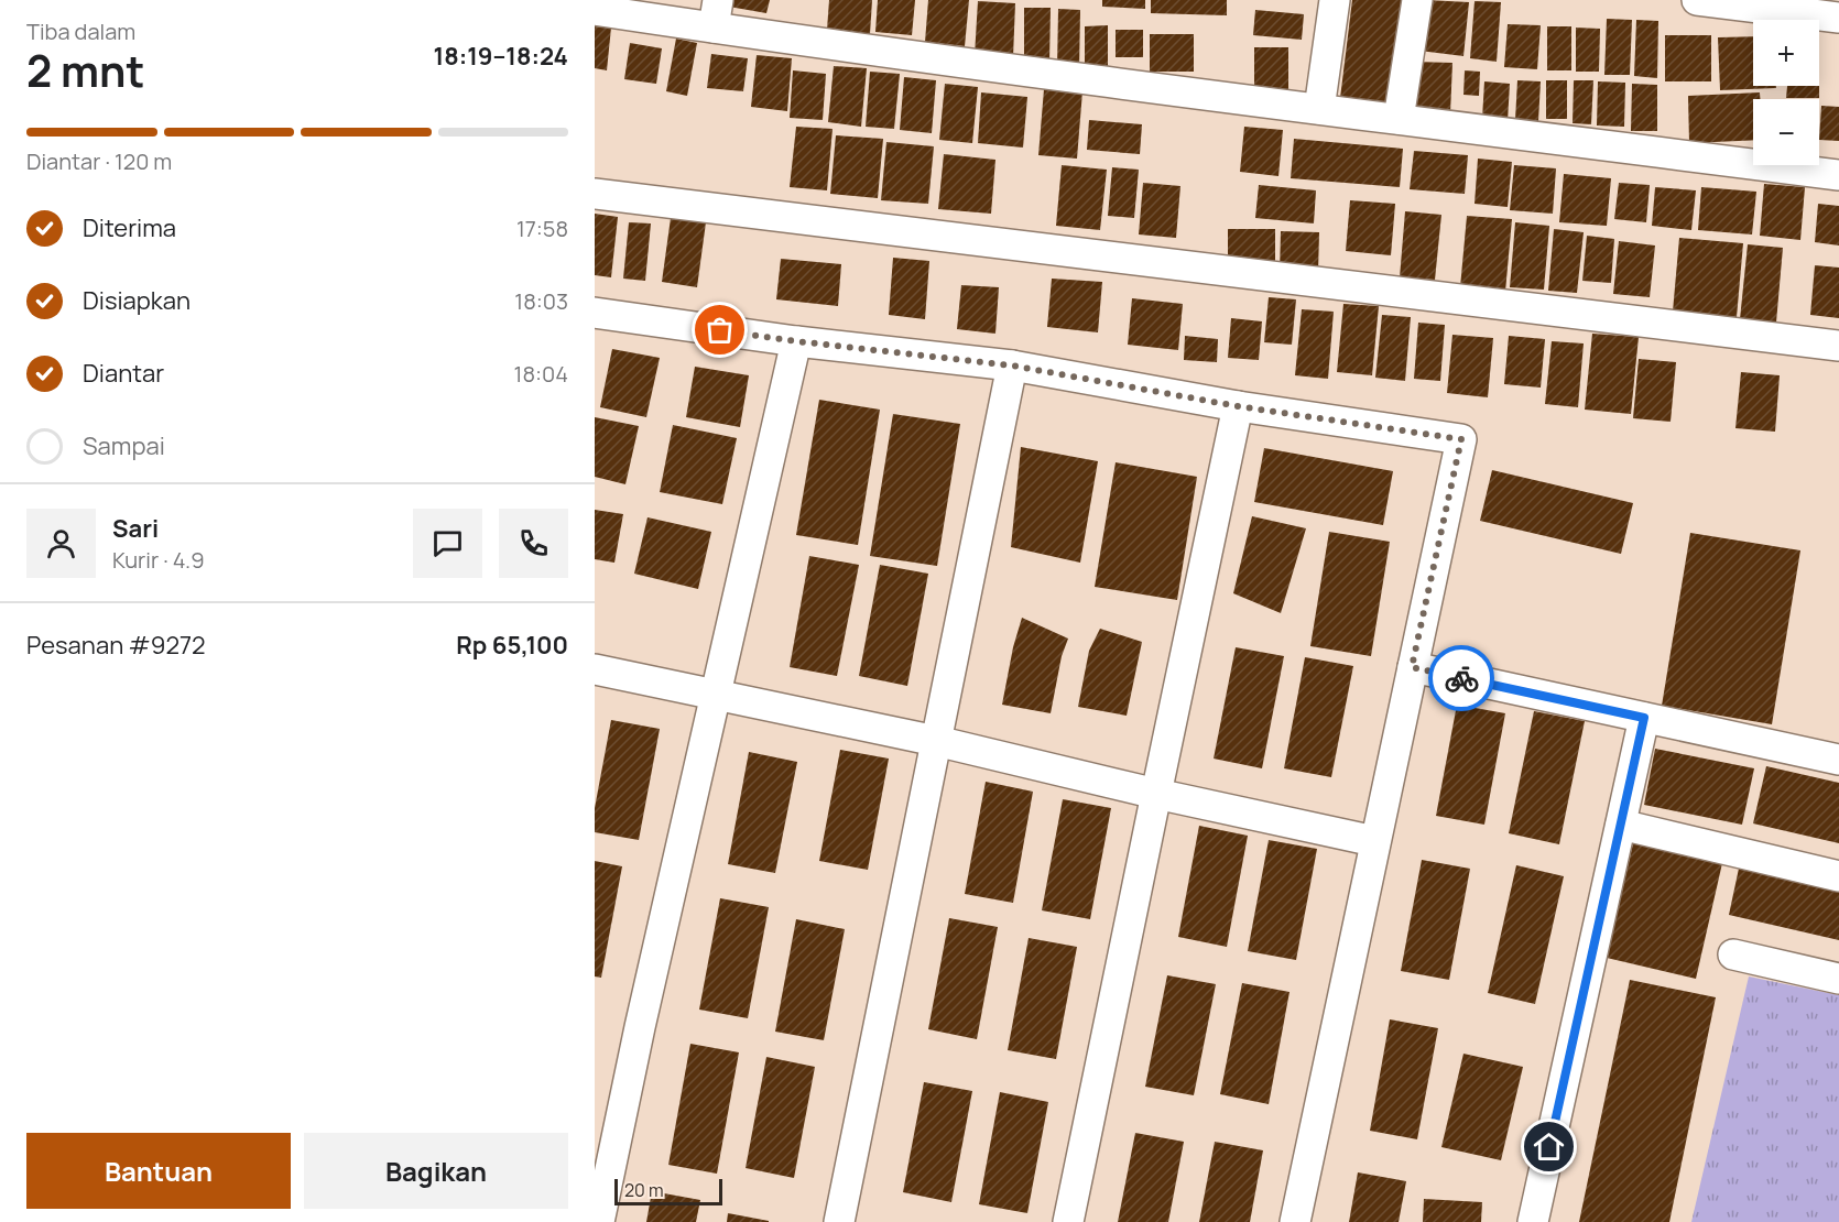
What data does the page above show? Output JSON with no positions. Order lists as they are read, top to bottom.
{
  "scale_bar": "20 m",
  "page": {
    "heading": ["2 mnt", "Tiba dalam", "18:19–18:24"],
    "panel": [
      "Sari",
      "Kurir · 4.9",
      "Pesanan #9272",
      "Rp 65,100"
    ],
    "map_buttons": ["+", "−"],
    "bar": "Diantar · 120 m",
    "list": [
      ["Diterima", "17:58"],
      ["Disiapkan", "18:03"],
      ["Diantar", "18:04"],
      "Sampai"
    ],
    "buttons": ["Bantuan", "Bagikan"],
    "scale": "20 m"
  }
}
